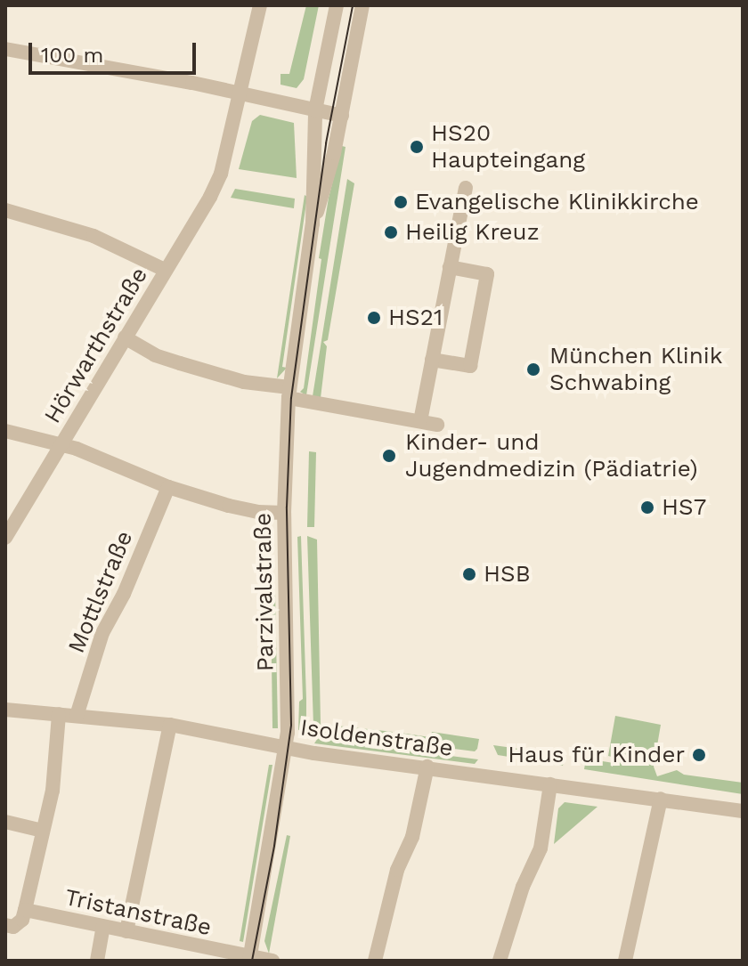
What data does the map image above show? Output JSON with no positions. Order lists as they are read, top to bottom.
{
  "streets": {
    "street": [
      "Hörwarthstraße",
      "Mottlstraße",
      "Parzivalstraße",
      "Isoldenstraße",
      "Tristanstraße"
    ]
  },
  "crossings": [
    ["Mottlstraße", "Isoldenstraße"],
    ["Parzivalstraße", "Isoldenstraße"],
    ["Parzivalstraße", "Tristanstraße"]
  ],
  "places": [
    "HS20 Haupteingang",
    "Evangelische Klinikkirche",
    "Heilig Kreuz",
    "HS21",
    "München Klinik Schwabing",
    "Kinder- und Jugendmedizin (Pädiatrie)",
    "HS7",
    "HSB",
    "Haus für Kinder"
  ],
  "scale_bar": "100 m"
}
